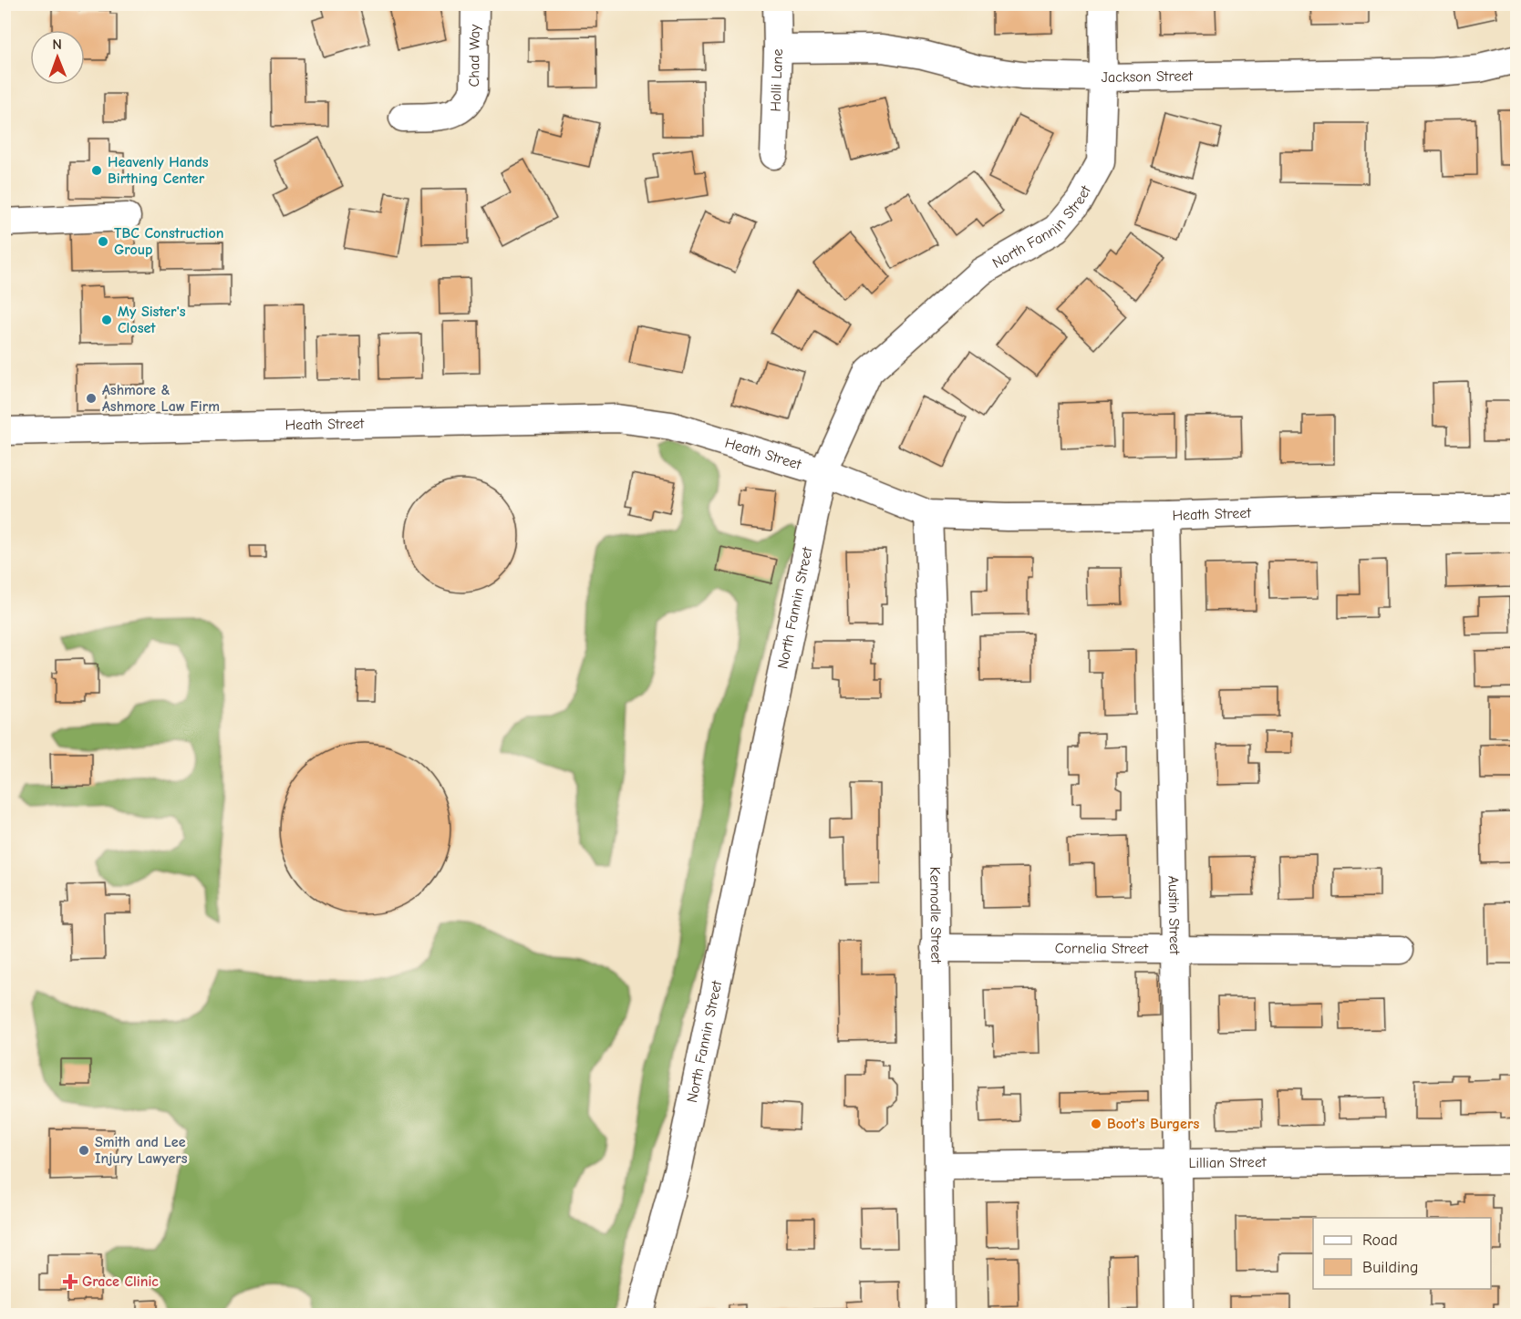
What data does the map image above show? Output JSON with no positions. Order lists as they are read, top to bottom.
{
  "streets": {
    "street": [
      "Chad Way",
      "Jackson Street",
      "Holli Lane",
      "North Fannin Street",
      "Heath Street",
      "Kernodle Street",
      "Austin Street",
      "Cornelia Street",
      "Lillian Street"
    ]
  },
  "crossings": [
    ["Jackson Street", "Holli Lane"],
    ["Jackson Street", "North Fannin Street"],
    ["North Fannin Street", "Heath Street"],
    ["Heath Street", "Kernodle Street"],
    ["Heath Street", "Austin Street"],
    ["Kernodle Street", "Cornelia Street"],
    ["Kernodle Street", "Lillian Street"],
    ["Austin Street", "Cornelia Street"],
    ["Austin Street", "Lillian Street"]
  ],
  "places": {
    "other": [
      "Heavenly Hands Birthing Center",
      "TBC Construction Group",
      "My Sister's Closet",
      "Ashmore & Ashmore Law Firm",
      "Boot's Burgers",
      "Smith and Lee Injury Lawyers"
    ],
    "health": ["Grace Clinic"]
  },
  "legend": ["Road", "Building"],
  "north": "top"
}
